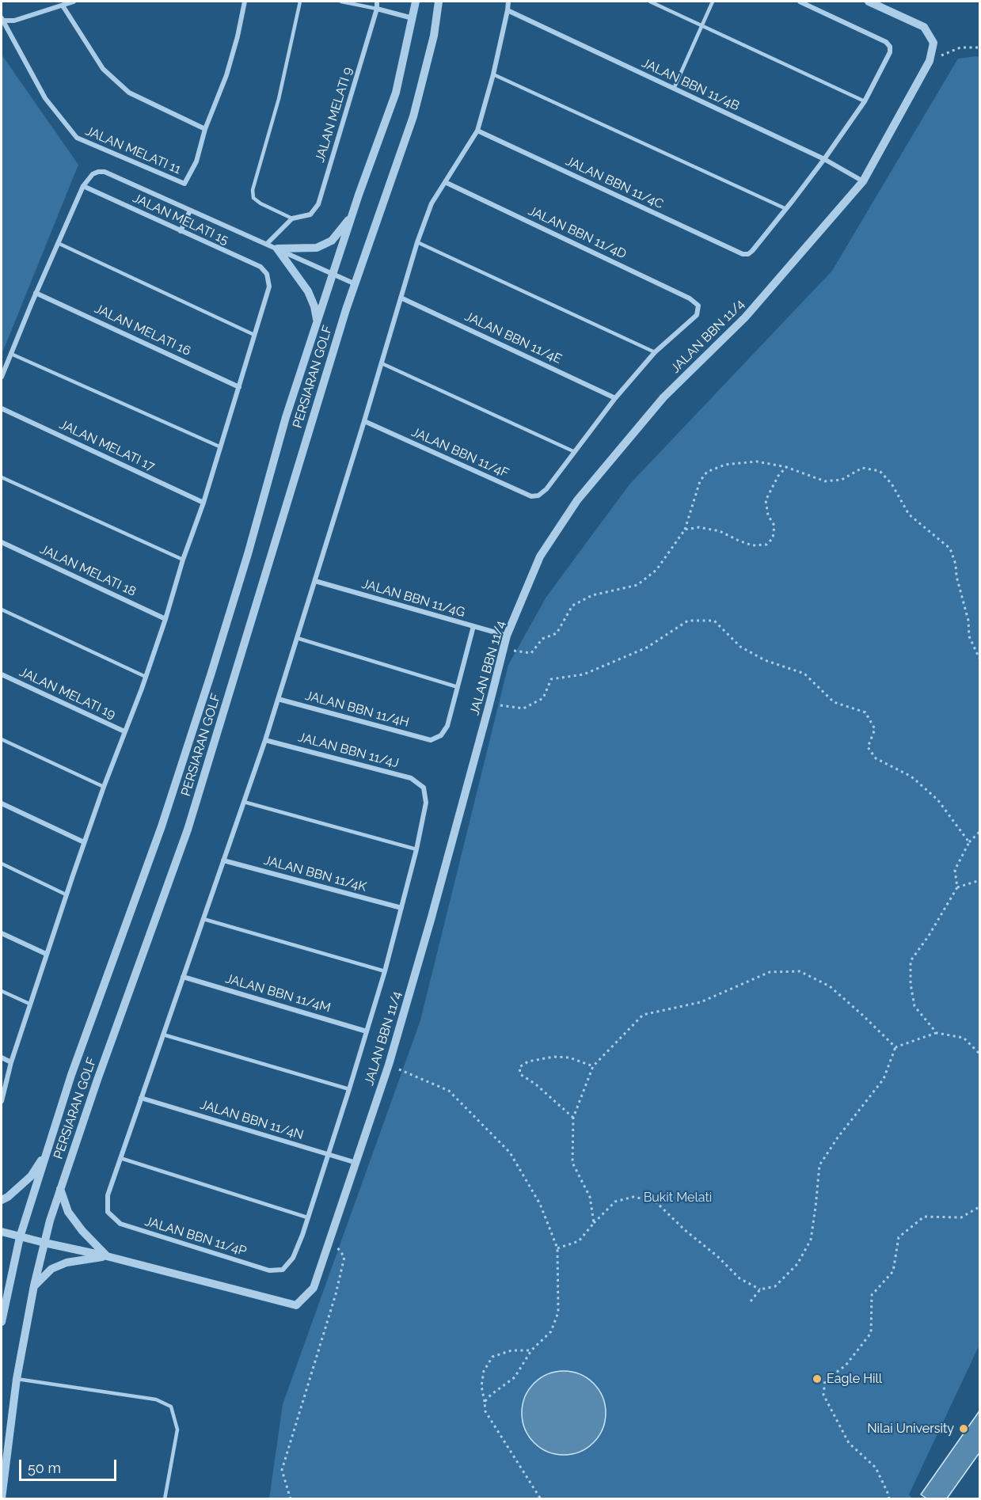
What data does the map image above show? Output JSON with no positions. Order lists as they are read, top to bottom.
{
  "streets": {
    "street": [
      "JALAN BBN 11/4B",
      "JALAN MELATI 9",
      "JALAN MELATI 11",
      "JALAN BBN 11/4C",
      "JALAN MELATI 15",
      "JALAN BBN 11/4D",
      "JALAN MELATI 16",
      "JALAN BBN 11/4",
      "JALAN BBN 11/4E",
      "PERSIARAN GOLF",
      "JALAN MELATI 17",
      "JALAN BBN 11/4F",
      "JALAN MELATI 18",
      "JALAN BBN 11/4G",
      "JALAN MELATI 19",
      "JALAN BBN 11/4H",
      "JALAN BBN 11/4J",
      "JALAN BBN 11/4K",
      "JALAN BBN 11/4M",
      "JALAN BBN 11/4N",
      "JALAN BBN 11/4P"
    ]
  },
  "crossings": [
    ["JALAN BBN 11/4B", "JALAN BBN 11/4"],
    ["JALAN BBN 11/4", "JALAN BBN 11/4G"],
    ["JALAN BBN 11/4", "JALAN BBN 11/4N"]
  ],
  "parks": ["Bukit Melati"],
  "places": ["Eagle Hill", "Nilai University"],
  "scale_bar": "50 m"
}
